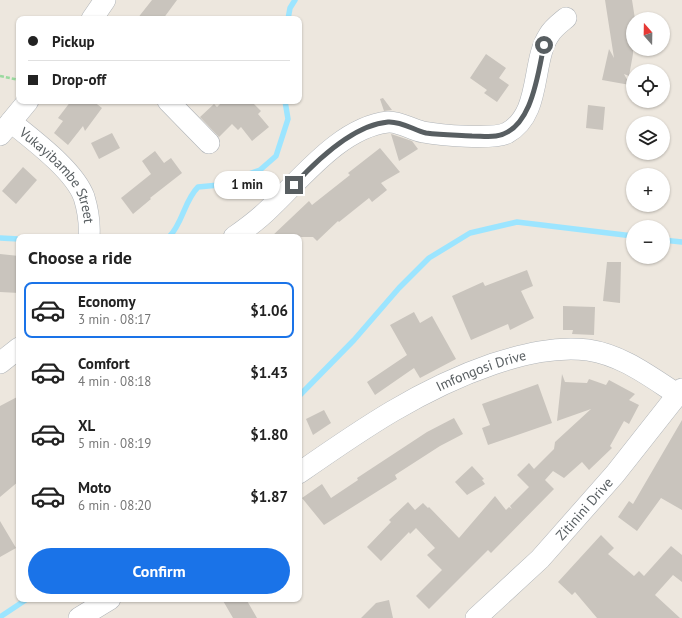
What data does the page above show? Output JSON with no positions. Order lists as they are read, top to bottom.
{
  "streets": {
    "street": ["Vukayibambe Street", "Imfongosi Drive", "Zitinini Drive"]
  },
  "crossings": [
    ["Imfongosi Drive", "Zitinini Drive"]
  ],
  "north": "top",
  "page": {
    "map_buttons": ["+", "−"],
    "banner": ["Pickup", "Drop-off"],
    "bubble": "1 min",
    "heading": "Choose a ride",
    "list": [
      {
        "name": "Economy",
        "note": "3 min · 08:17",
        "value": "$1.06"
      },
      {
        "name": "Comfort",
        "note": "4 min · 08:18",
        "value": "$1.43"
      },
      {
        "name": "XL",
        "note": "5 min · 08:19",
        "value": "$1.80"
      },
      {
        "name": "Moto",
        "note": "6 min · 08:20",
        "value": "$1.87"
      }
    ],
    "buttons": "Confirm"
  }
}
